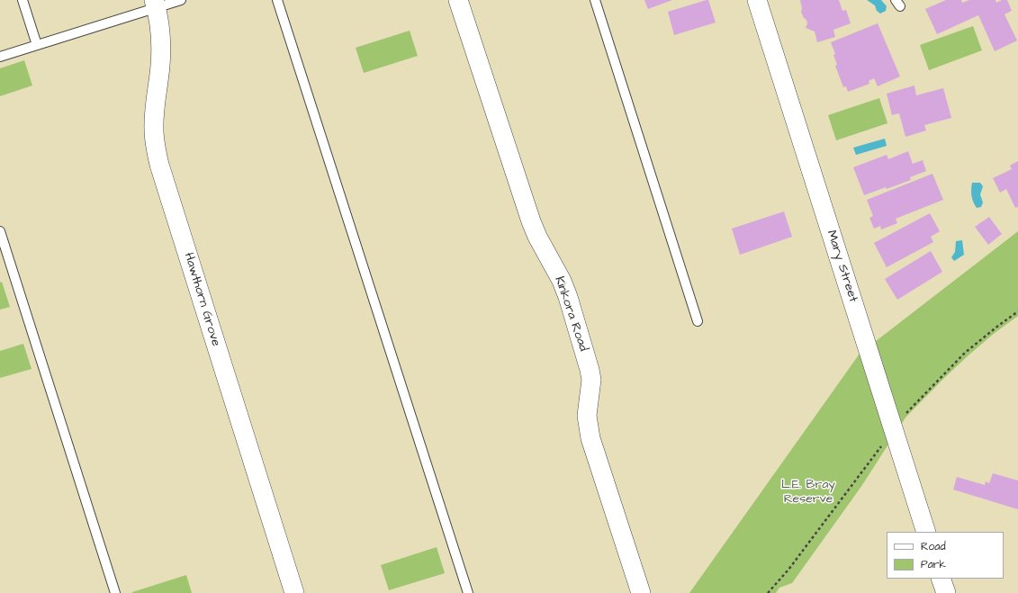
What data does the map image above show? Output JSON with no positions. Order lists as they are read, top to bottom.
{
  "streets": {
    "street": ["Mary Street", "Hawthorn Grove", "Kinkora Road"]
  },
  "parks": ["L.E. Bray Reserve"],
  "legend": ["Road", "Park"]
}
